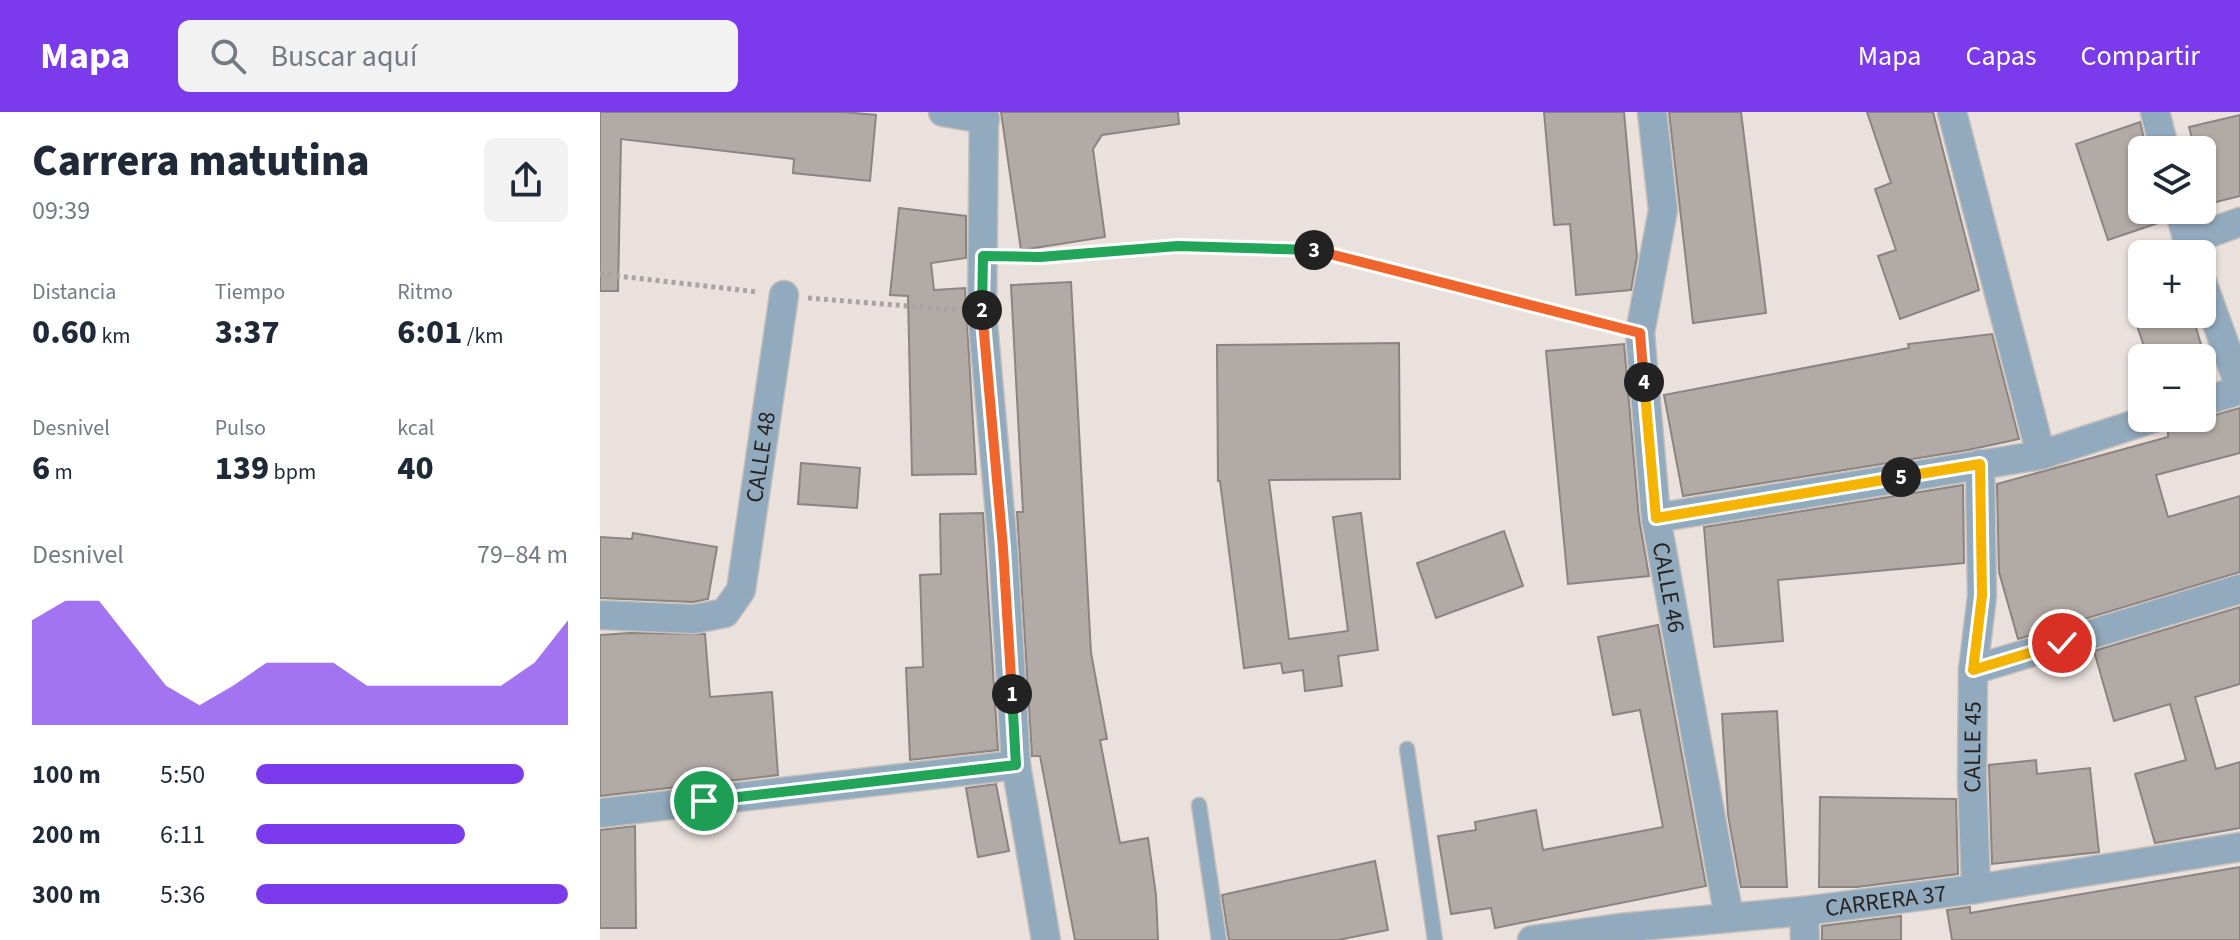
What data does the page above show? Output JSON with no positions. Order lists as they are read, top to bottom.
{
  "streets": {
    "street": [
      "CALLE 48",
      "CALLE 46",
      "CALLE 45",
      "CARRERA 37"
    ]
  },
  "crossings": [
    ["CALLE 46", "CARRERA 37"],
    ["CALLE 45", "CARRERA 37"]
  ],
  "page": {
    "header": "Mapa",
    "search": "Buscar aquí",
    "nav": ["Mapa", "Capas", "Compartir"],
    "heading": ["Carrera matutina", "09:39"],
    "map_buttons": ["+", "−"],
    "pins": [
      "3",
      "2",
      "4",
      "5",
      "1"
    ],
    "stats": [
      ["Distancia", "0.60 km"],
      ["Tiempo", "3:37"],
      ["Ritmo", "6:01 /km"],
      ["Desnivel", "6 m"],
      ["Pulso", "139 bpm"],
      ["kcal", "40"]
    ],
    "chart": ["Desnivel", "79–84 m"],
    "list": [
      {
        "name": "100 m",
        "note": "5:50"
      },
      {
        "name": "200 m",
        "note": "6:11"
      },
      {
        "name": "300 m",
        "note": "5:36"
      }
    ]
  }
}
